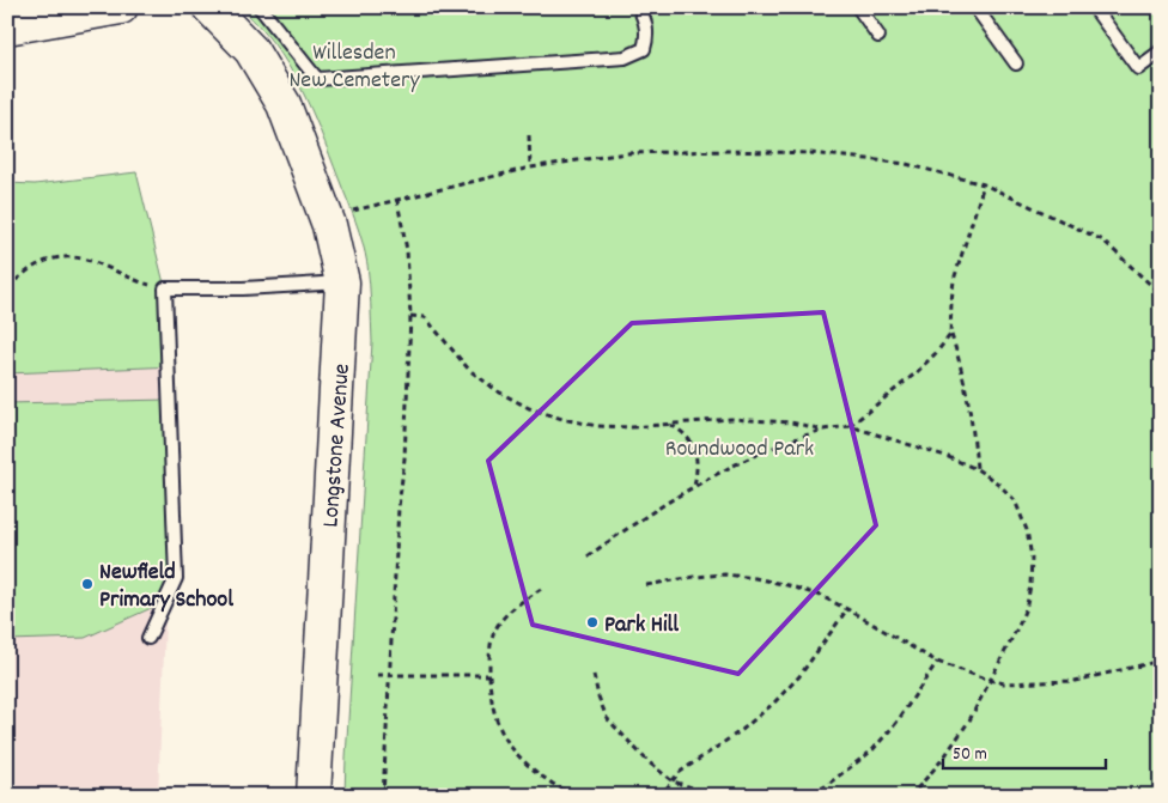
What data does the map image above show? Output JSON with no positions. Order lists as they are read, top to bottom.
{
  "streets": {
    "street": ["Longstone Avenue"]
  },
  "parks": ["Willesden New Cemetery", "Roundwood Park"],
  "places": ["Newfield Primary School", "Park Hill"],
  "scale_bar": "50 m"
}
